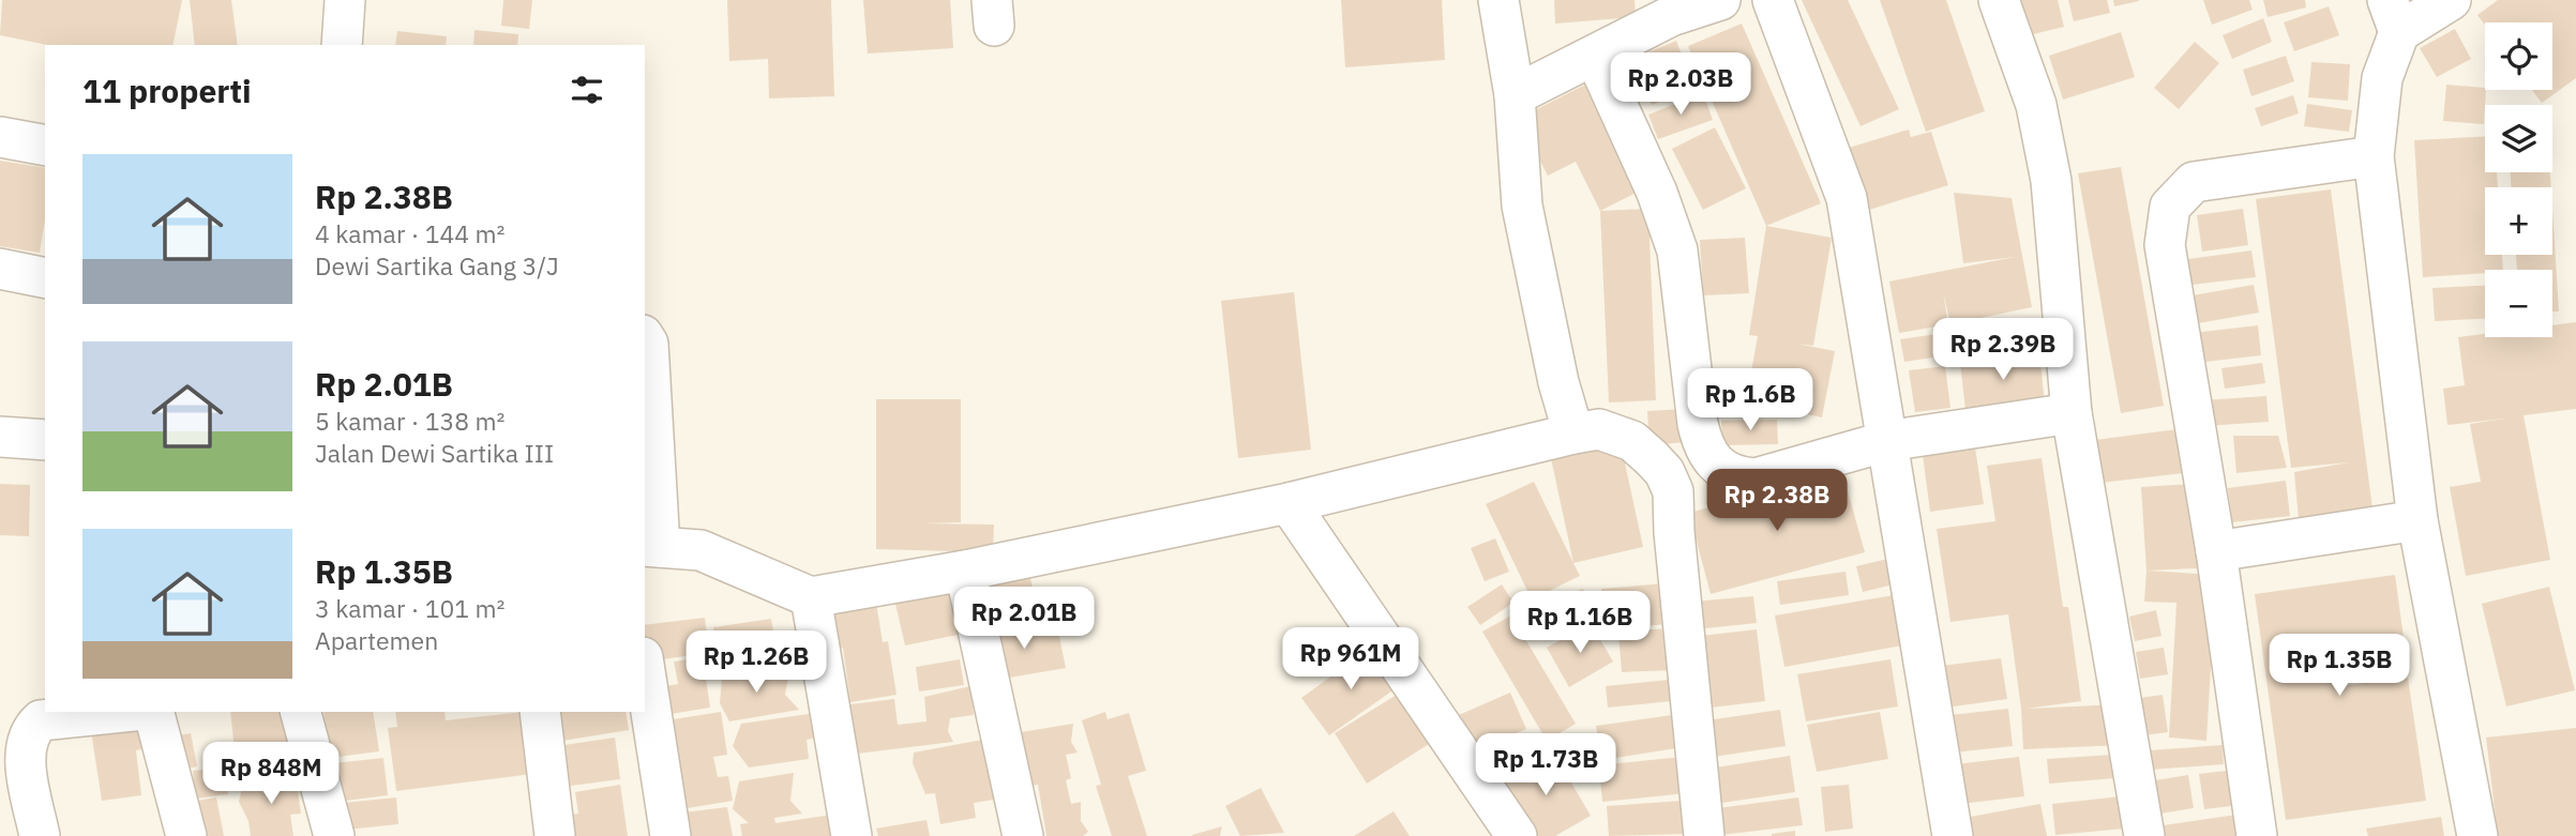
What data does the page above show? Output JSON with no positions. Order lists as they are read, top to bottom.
{
  "page": {
    "map_buttons": ["+", "−"],
    "heading": "11 properti",
    "price": [
      "Rp 2.03B",
      "Rp 2.39B",
      "Rp 1.6B",
      "Rp 2.38B",
      "Rp 2.01B",
      "Rp 1.16B",
      "Rp 961M",
      "Rp 1.26B",
      "Rp 1.35B",
      "Rp 1.73B",
      "Rp 848M"
    ],
    "list": [
      {
        "name": "Rp 2.38B",
        "note": "4 kamar · 144 m² · Dewi Sartika Gang 3/J"
      },
      {
        "name": "Rp 2.01B",
        "note": "5 kamar · 138 m² · Jalan Dewi Sartika III"
      },
      {
        "name": "Rp 1.35B",
        "note": "3 kamar · 101 m² · Apartemen"
      }
    ]
  }
}
